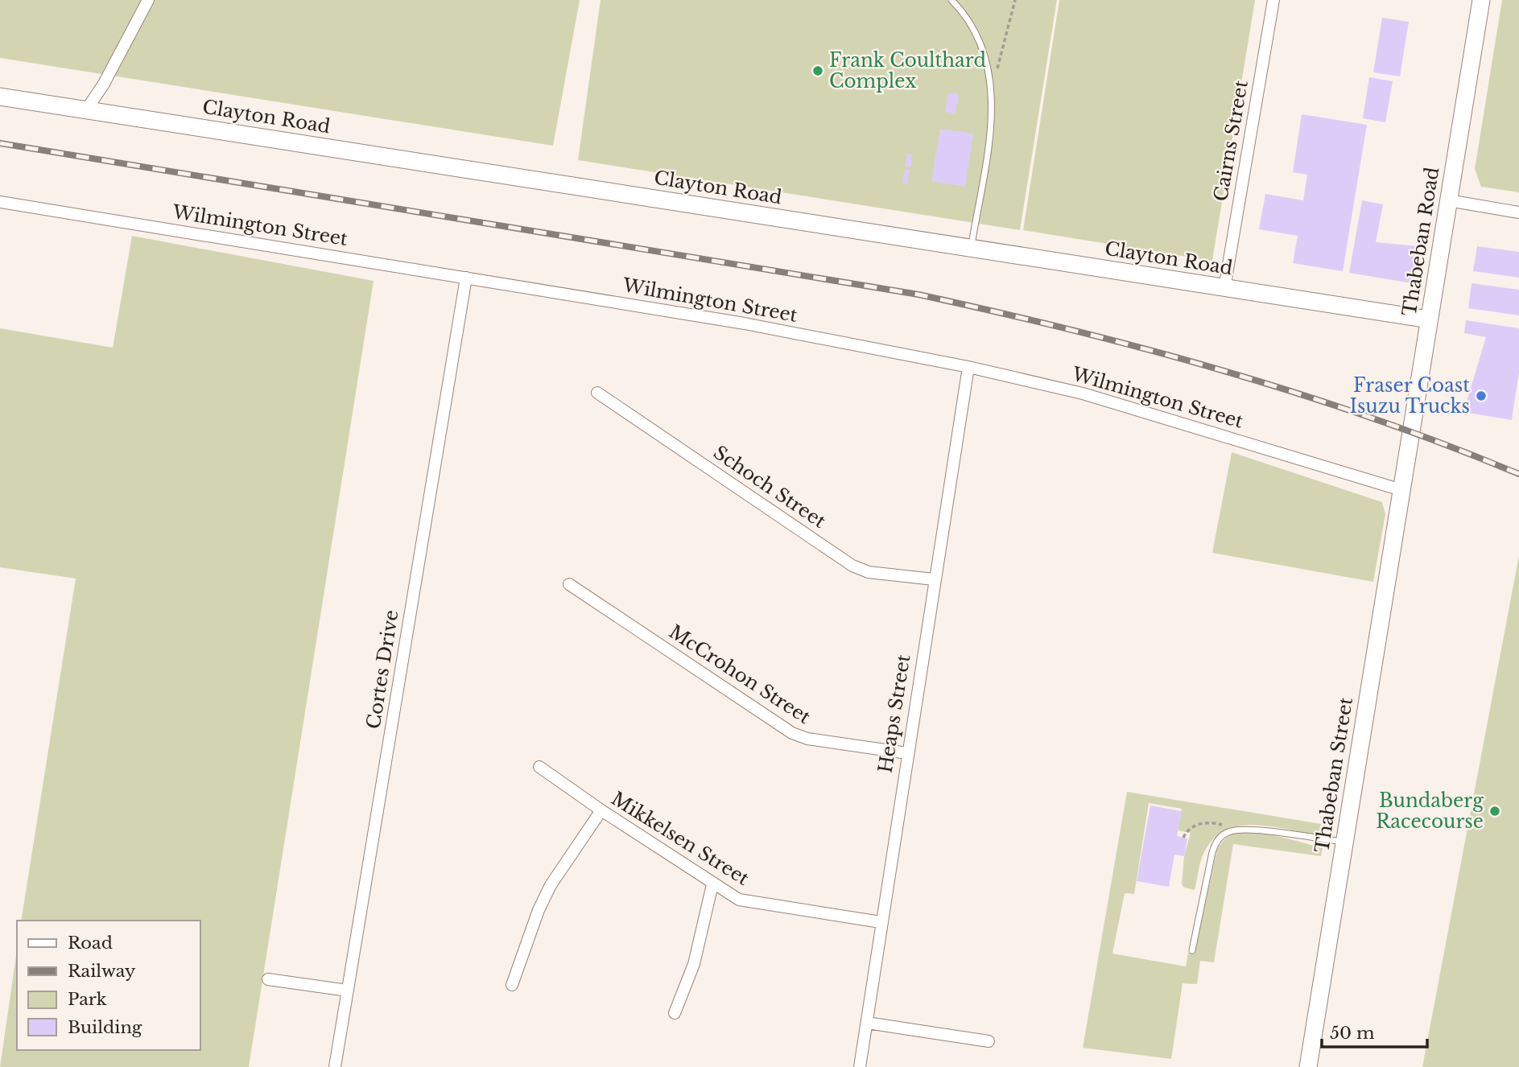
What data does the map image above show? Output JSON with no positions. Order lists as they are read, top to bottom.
{
  "streets": {
    "street": [
      "Clayton Road",
      "Cairns Street",
      "Wilmington Street",
      "Thabeban Road",
      "Schoch Street",
      "Cortes Drive",
      "McCrohon Street",
      "Heaps Street",
      "Thabeban Street",
      "Mikkelsen Street"
    ]
  },
  "crossings": [
    ["Clayton Road", "Cairns Street"],
    ["Clayton Road", "Thabeban Road"],
    ["Wilmington Street", "Thabeban Road"],
    ["Wilmington Street", "Cortes Drive"],
    ["Wilmington Street", "Heaps Street"],
    ["Wilmington Street", "Thabeban Street"],
    ["Thabeban Road", "Thabeban Street"],
    ["Schoch Street", "Heaps Street"],
    ["McCrohon Street", "Heaps Street"],
    ["Heaps Street", "Mikkelsen Street"]
  ],
  "places": ["Frank Coulthard Complex", "Fraser Coast Isuzu Trucks", "Bundaberg Racecourse"],
  "legend": [
    "Road",
    "Railway",
    "Park",
    "Building"
  ],
  "scale_bar": "50 m"
}
